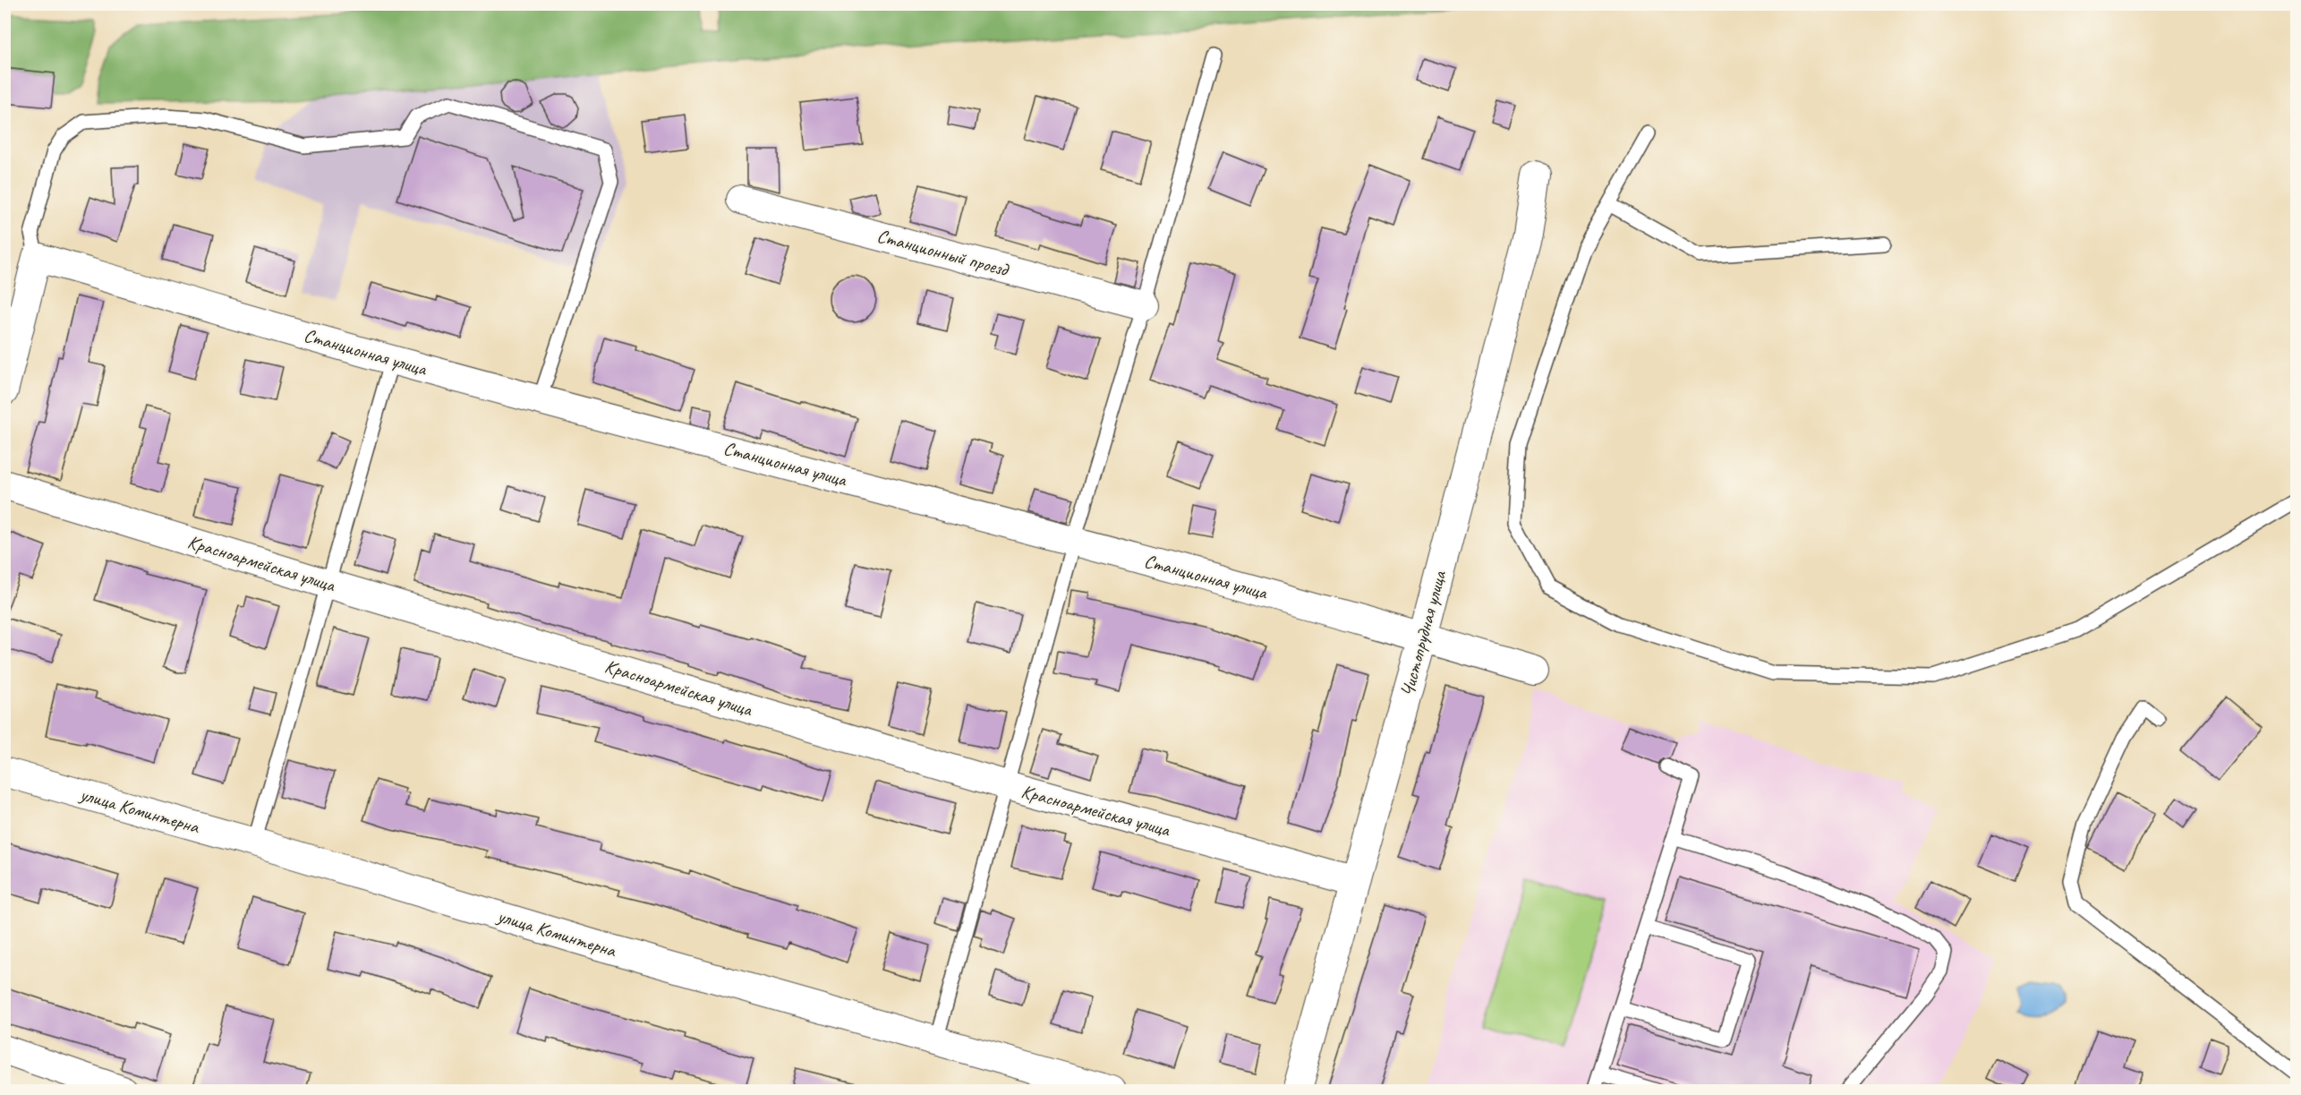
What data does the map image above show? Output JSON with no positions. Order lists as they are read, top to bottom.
{
  "streets": {
    "street": [
      "Станционный проезд",
      "Станционная улица",
      "Красноармейская улица",
      "Чистопрудная улица",
      "улица Коминтерна"
    ]
  },
  "crossings": [
    ["Станционная улица", "Чистопрудная улица"],
    ["Красноармейская улица", "Чистопрудная улица"]
  ]
}
